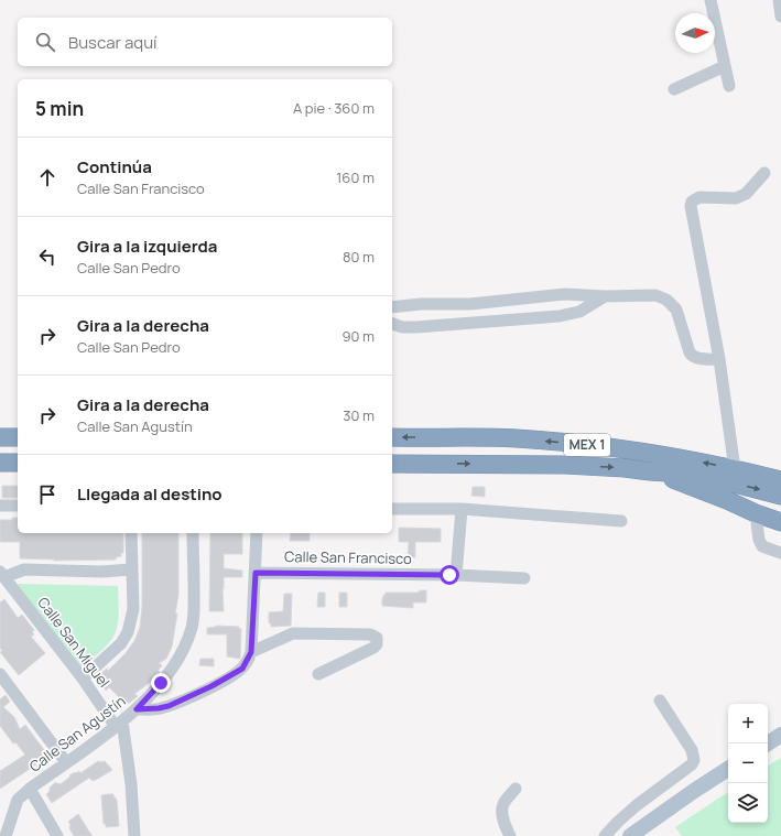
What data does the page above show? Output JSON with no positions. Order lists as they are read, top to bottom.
{
  "streets": {
    "highway": ["MEX 1"],
    "street": ["Calle San Francisco", "Calle San Miguel", "Calle San Agustín"]
  },
  "crossings": [
    ["Calle San Miguel", "Calle San Agustín"]
  ],
  "north": "right",
  "page": {
    "search": "Buscar aquí",
    "heading": ["5 min", "A pie · 360 m"],
    "list": [
      ["Continúa", "Calle San Francisco", "160 m"],
      ["Gira a la izquierda", "Calle San Pedro", "80 m"],
      ["Gira a la derecha", "Calle San Pedro", "90 m"],
      ["Gira a la derecha", "Calle San Agustín", "30 m"],
      "Llegada al destino"
    ],
    "map_buttons": ["+", "−"]
  }
}
